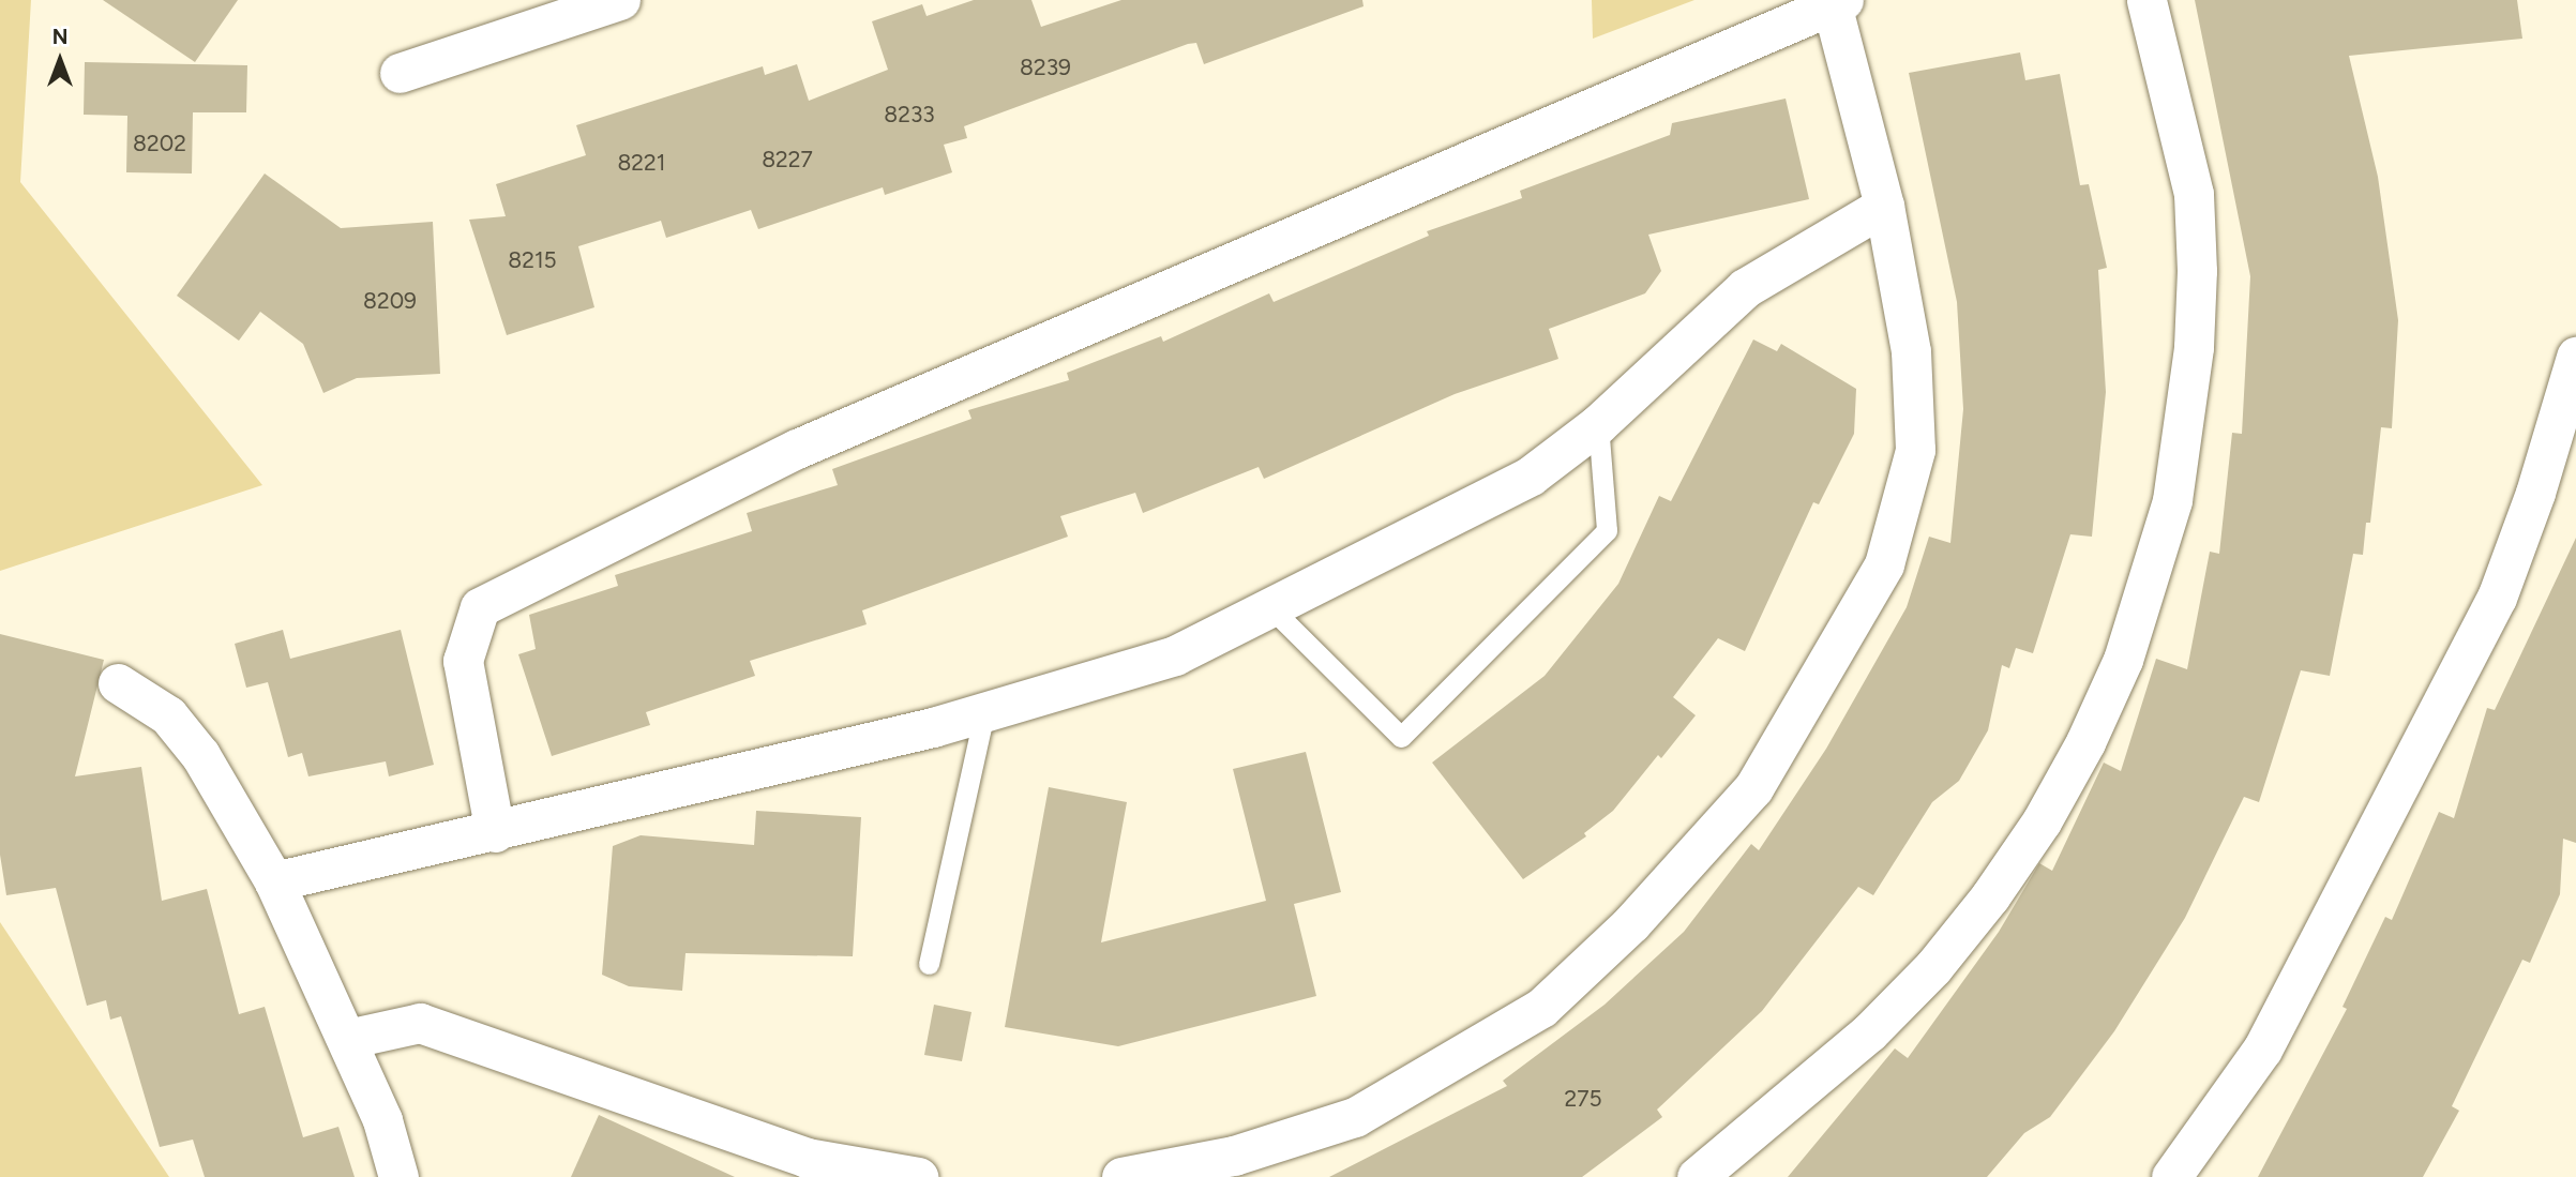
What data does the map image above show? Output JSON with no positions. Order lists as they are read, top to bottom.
{
  "house_numbers": [
    "8239",
    "8233",
    "8202",
    "8227",
    "8221",
    "8215",
    "8209",
    "275"
  ],
  "north": "top"
}
